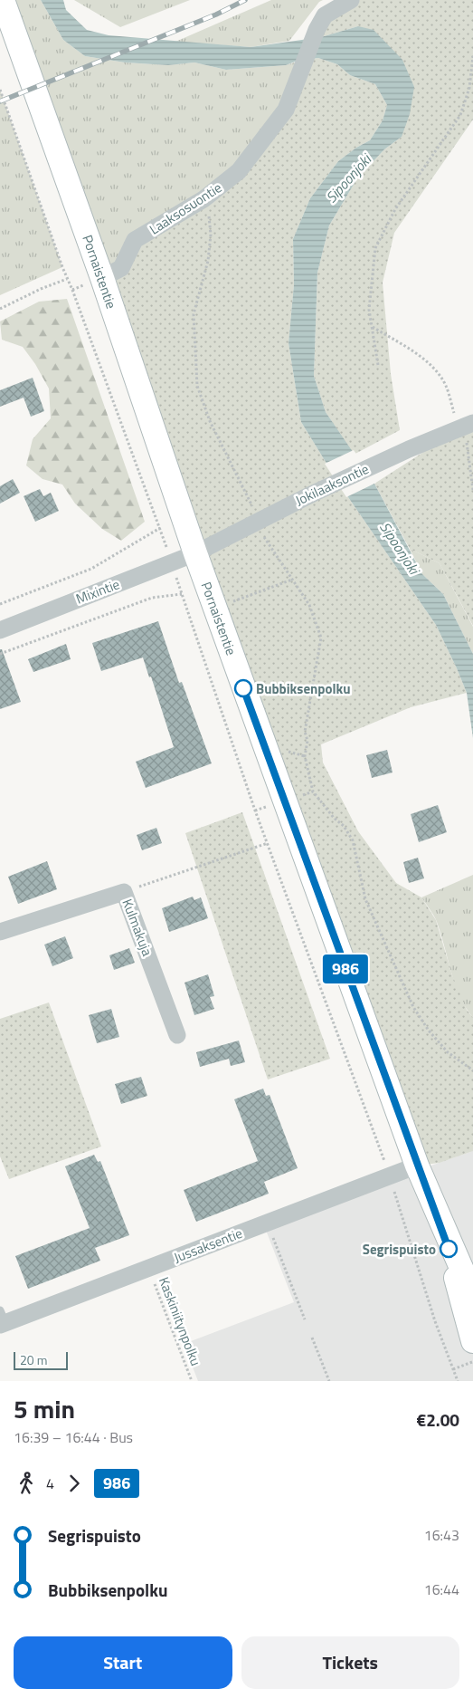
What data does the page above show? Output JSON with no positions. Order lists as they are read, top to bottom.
{
  "streets": {
    "street": [
      "Laaksosuontie",
      "Pornaistentie",
      "Jokilaaksontie",
      "Mixintie",
      "Kulmakuja",
      "Jussaksentie"
    ],
    "path": ["Kaskiniitynpolku"]
  },
  "crossings": [
    ["Laaksosuontie", "Pornaistentie"],
    ["Pornaistentie", "Jokilaaksontie"],
    ["Pornaistentie", "Mixintie"],
    ["Pornaistentie", "Jussaksentie"],
    ["Jokilaaksontie", "Mixintie"],
    ["Jussaksentie", "Kaskiniitynpolku"]
  ],
  "water": ["Sipoonjoki"],
  "places": ["Bubbiksenpolku", "Segrispuisto"],
  "lines": ["bus line 986"],
  "scale_bar": "20 m",
  "page": {
    "on_map": "986",
    "scale": "20 m",
    "heading": ["5 min", "16:39 – 16:44 · Bus", "€2.00"],
    "legs": ["4", "986"],
    "list": [
      {
        "name": "Segrispuisto",
        "value": "16:43"
      },
      {
        "name": "Bubbiksenpolku",
        "value": "16:44"
      }
    ],
    "buttons": ["Start", "Tickets"]
  }
}
